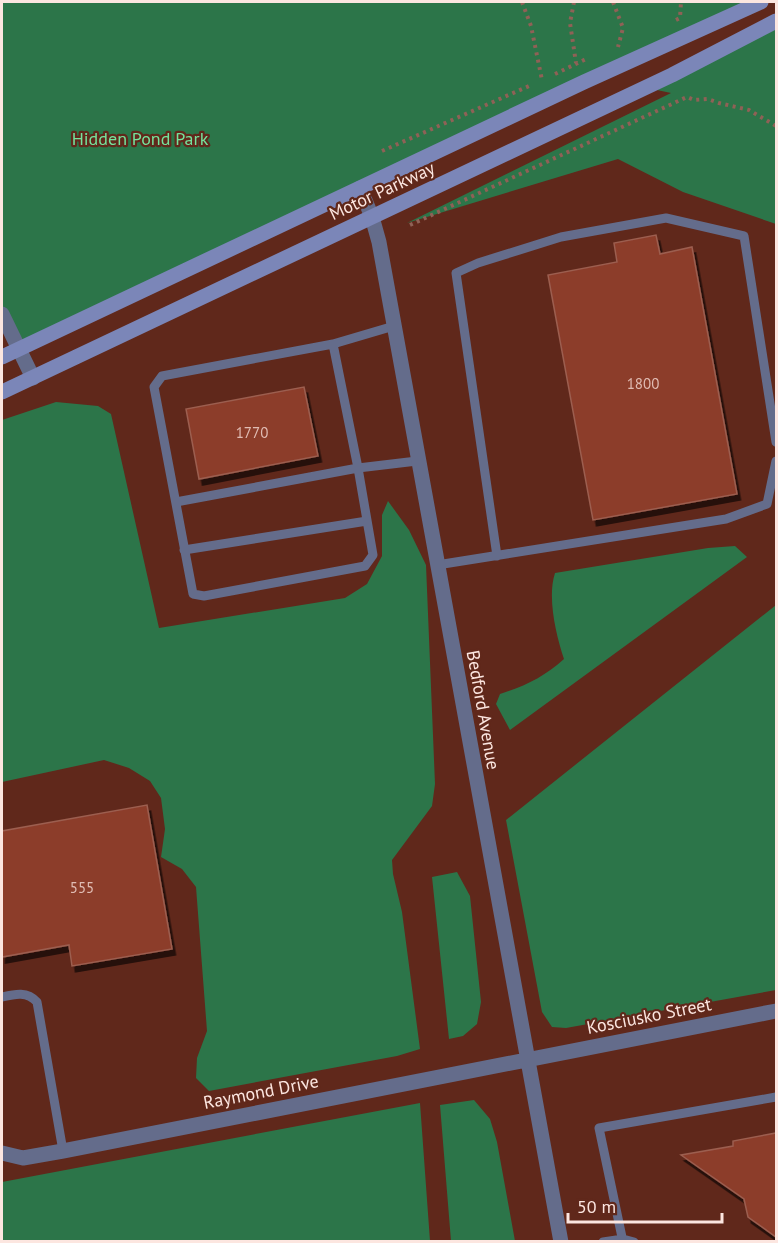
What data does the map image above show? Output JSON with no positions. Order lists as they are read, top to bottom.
{
  "streets": {
    "main road": ["Motor Parkway"],
    "street": ["Bedford Avenue", "Kosciusko Street", "Raymond Drive"]
  },
  "crossings": [
    ["Motor Parkway", "Bedford Avenue"],
    ["Bedford Avenue", "Kosciusko Street"],
    ["Bedford Avenue", "Raymond Drive"],
    ["Kosciusko Street", "Raymond Drive"]
  ],
  "parks": ["Hidden Pond Park"],
  "house_numbers": ["1800", "1770", "555"],
  "scale_bar": "50 m"
}
